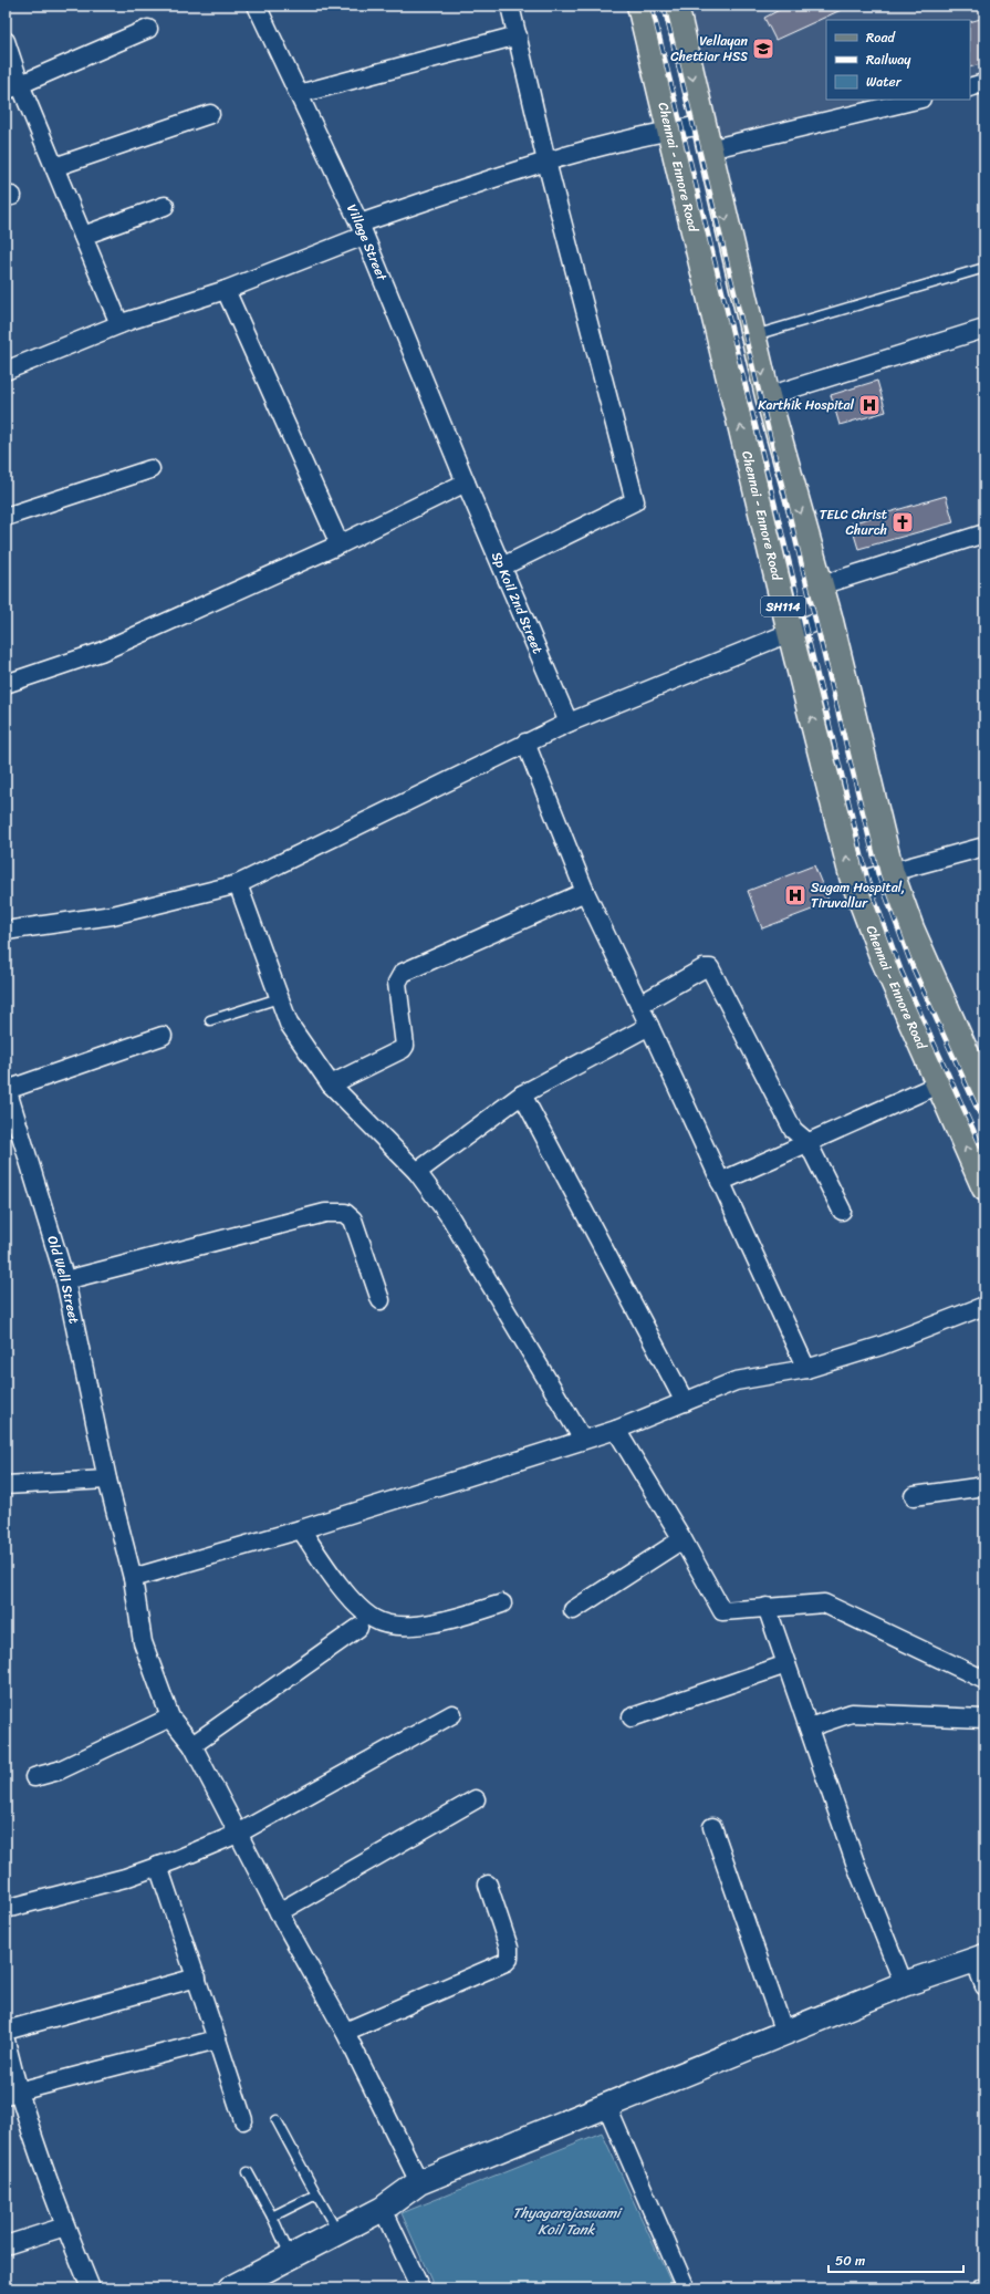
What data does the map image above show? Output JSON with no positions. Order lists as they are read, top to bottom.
{
  "streets": {
    "main road": ["Chennai - Ennore Road", "SH114"],
    "street": ["Village Street", "Sp Koil 2nd Street", "Old Well Street"]
  },
  "crossings": [
    ["Village Street", "Sp Koil 2nd Street"]
  ],
  "water": ["Thyagarajaswami Koil Tank"],
  "places": {
    "school or university": ["Vellayan Chettiar HSS"],
    "hospital": ["Karthik Hospital", "Sugam Hospital, Tiruvallur"],
    "church": ["TELC Christ Church"]
  },
  "legend": ["Road", "Railway", "Water"],
  "scale_bar": "50 m"
}
